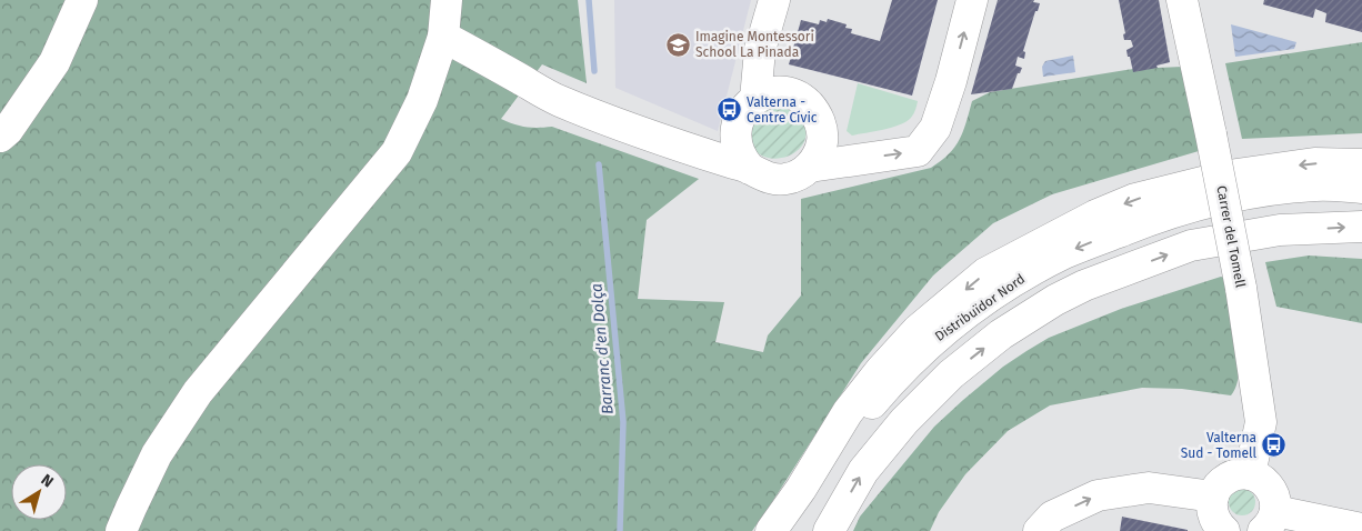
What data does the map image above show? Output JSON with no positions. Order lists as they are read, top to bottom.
{
  "streets": {
    "main road": ["Carrer del Tomell", "Distribuïdor Nord"]
  },
  "water": ["Barranc d'en Dolça"],
  "places": {
    "school or university": ["Imagine Montessori School La Pinada"],
    "bus stop": ["Valterna - Centre Cívic", "Valterna Sud - Tomell"]
  },
  "north": "top right"
}
